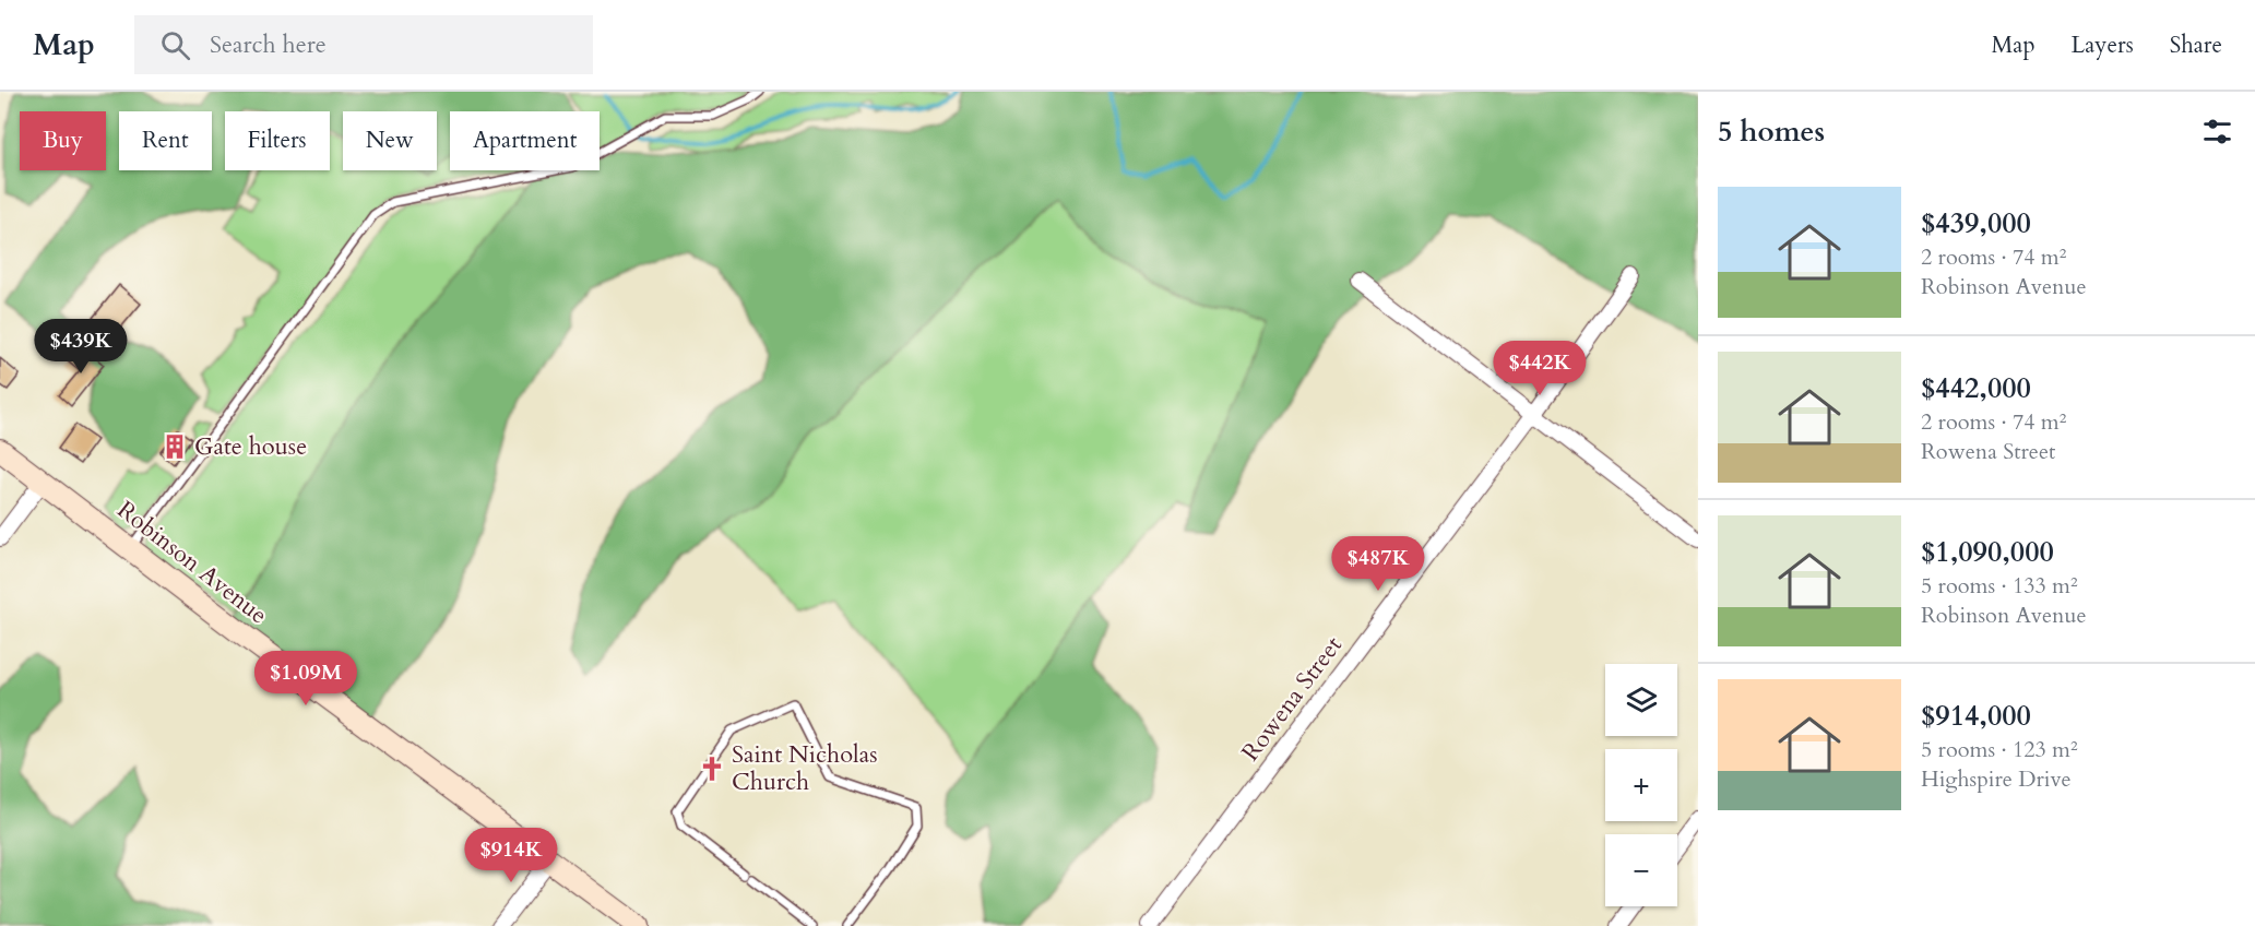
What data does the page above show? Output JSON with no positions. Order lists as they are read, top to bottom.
{
  "streets": {
    "main road": ["Robinson Avenue"],
    "street": ["Rowena Street"]
  },
  "places": {
    "building": ["Gate house"],
    "church": ["Saint Nicholas Church"]
  },
  "page": {
    "header": "Map",
    "search": "Search here",
    "nav": ["Map", "Layers", "Share"],
    "heading": "5 homes",
    "chip": [
      "Buy",
      "Rent",
      "Filters",
      "New",
      "Apartment"
    ],
    "list": [
      {
        "name": "$439,000",
        "note": "2 rooms · 74 m² · Robinson Avenue"
      },
      {
        "name": "$442,000",
        "note": "2 rooms · 74 m² · Rowena Street"
      },
      {
        "name": "$1,090,000",
        "note": "5 rooms · 133 m² · Robinson Avenue"
      },
      {
        "name": "$914,000",
        "note": "5 rooms · 123 m² · Highspire Drive"
      }
    ],
    "price": [
      "$439K",
      "$442K",
      "$487K",
      "$1.09M",
      "$914K"
    ],
    "map_buttons": ["+", "−"]
  }
}
